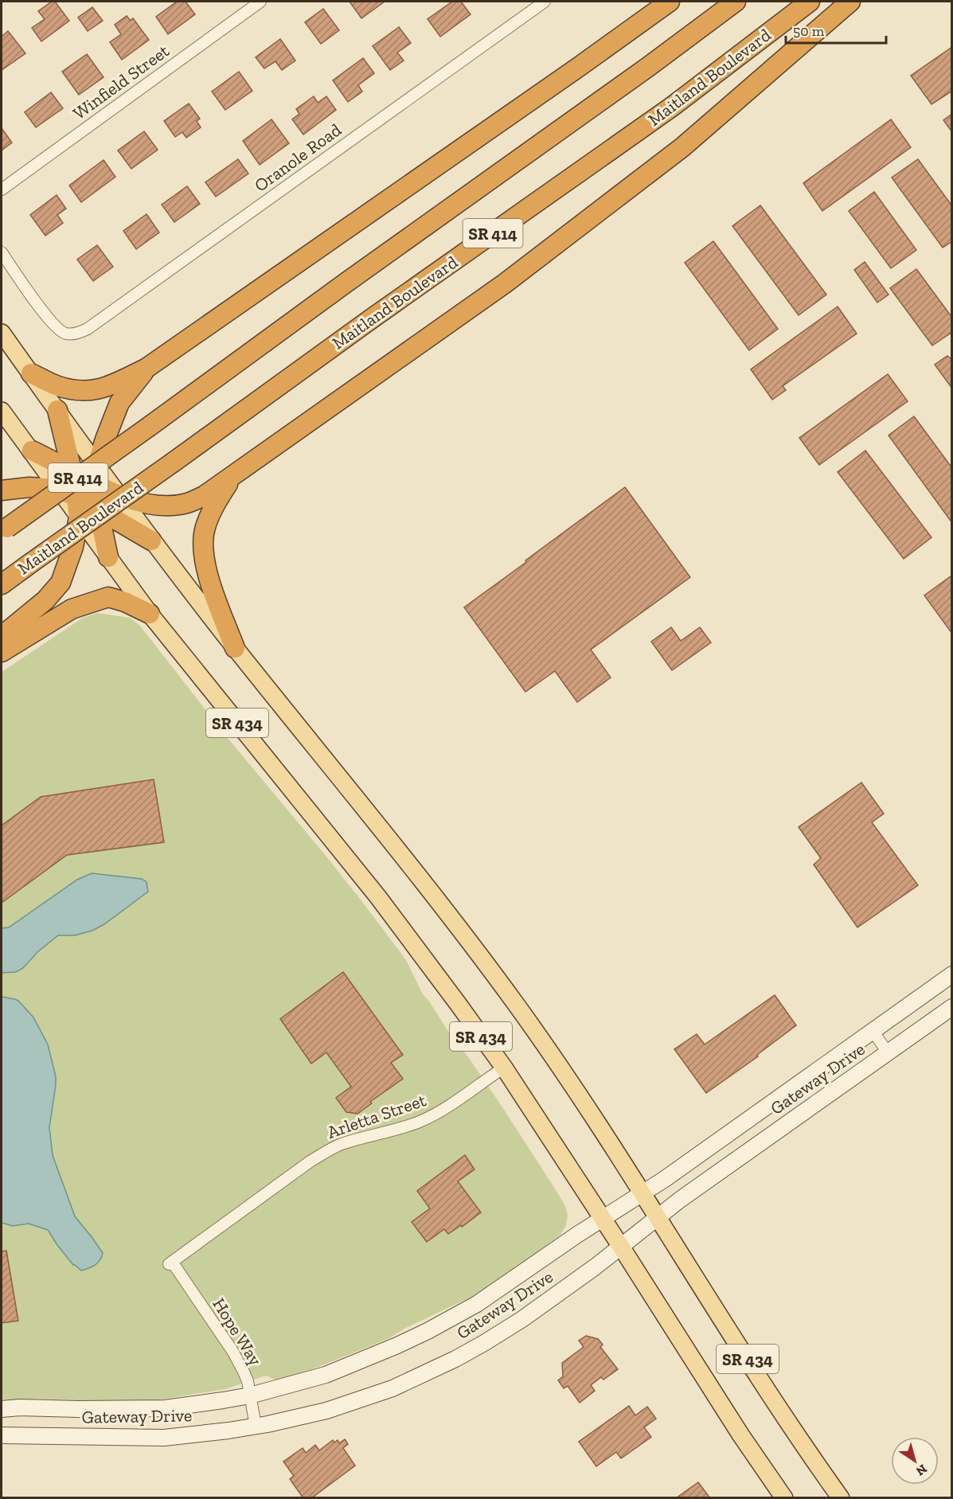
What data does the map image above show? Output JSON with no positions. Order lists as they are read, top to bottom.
{
  "streets": {
    "highway": ["Maitland Boulevard", "SR 414"],
    "main road": ["SR 434"],
    "street": [
      "Winfield Street",
      "Oranole Road",
      "Gateway Drive",
      "Arletta Street",
      "Hope Way"
    ]
  },
  "crossings": [
    ["SR 434", "Gateway Drive"],
    ["SR 434", "Arletta Street"],
    ["Gateway Drive", "Hope Way"],
    ["Arletta Street", "Hope Way"]
  ],
  "scale_bar": "50 m",
  "north": "bottom right"
}
